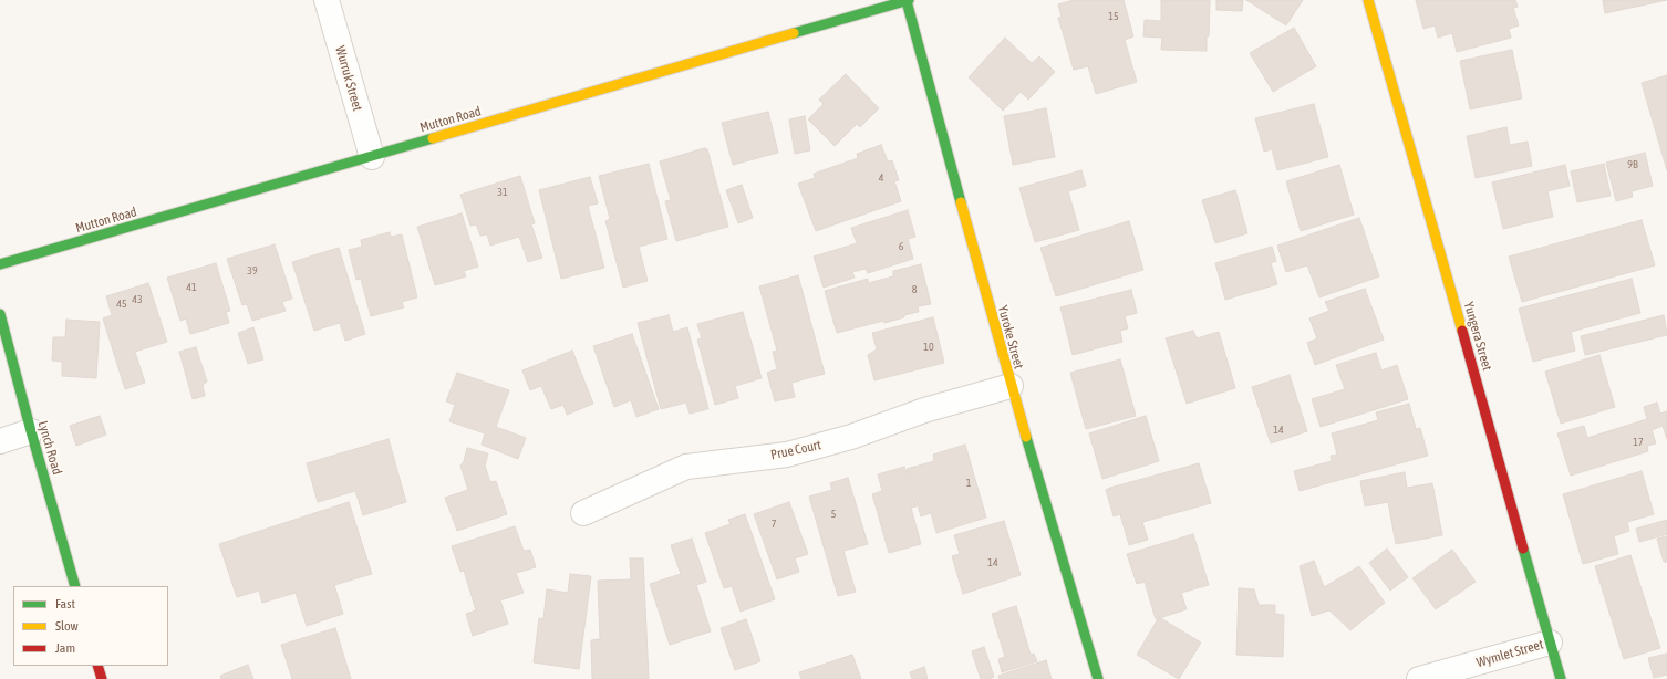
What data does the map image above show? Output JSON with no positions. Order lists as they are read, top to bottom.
{
  "streets": {
    "street": [
      "Wurruk Street",
      "Mutton Road",
      "Yungera Street",
      "Yuroke Street",
      "Lynch Road",
      "Prue Court",
      "Wymlet Street"
    ]
  },
  "crossings": [
    ["Wurruk Street", "Mutton Road"],
    ["Mutton Road", "Yuroke Street"],
    ["Yungera Street", "Wymlet Street"],
    ["Yuroke Street", "Prue Court"]
  ],
  "house_numbers": [
    "15",
    "9B",
    "4",
    "31",
    "6",
    "39",
    "41",
    "8",
    "43",
    "45",
    "10",
    "14",
    "17",
    "1",
    "5",
    "7",
    "14"
  ],
  "legend": ["Fast", "Slow", "Jam"]
}
